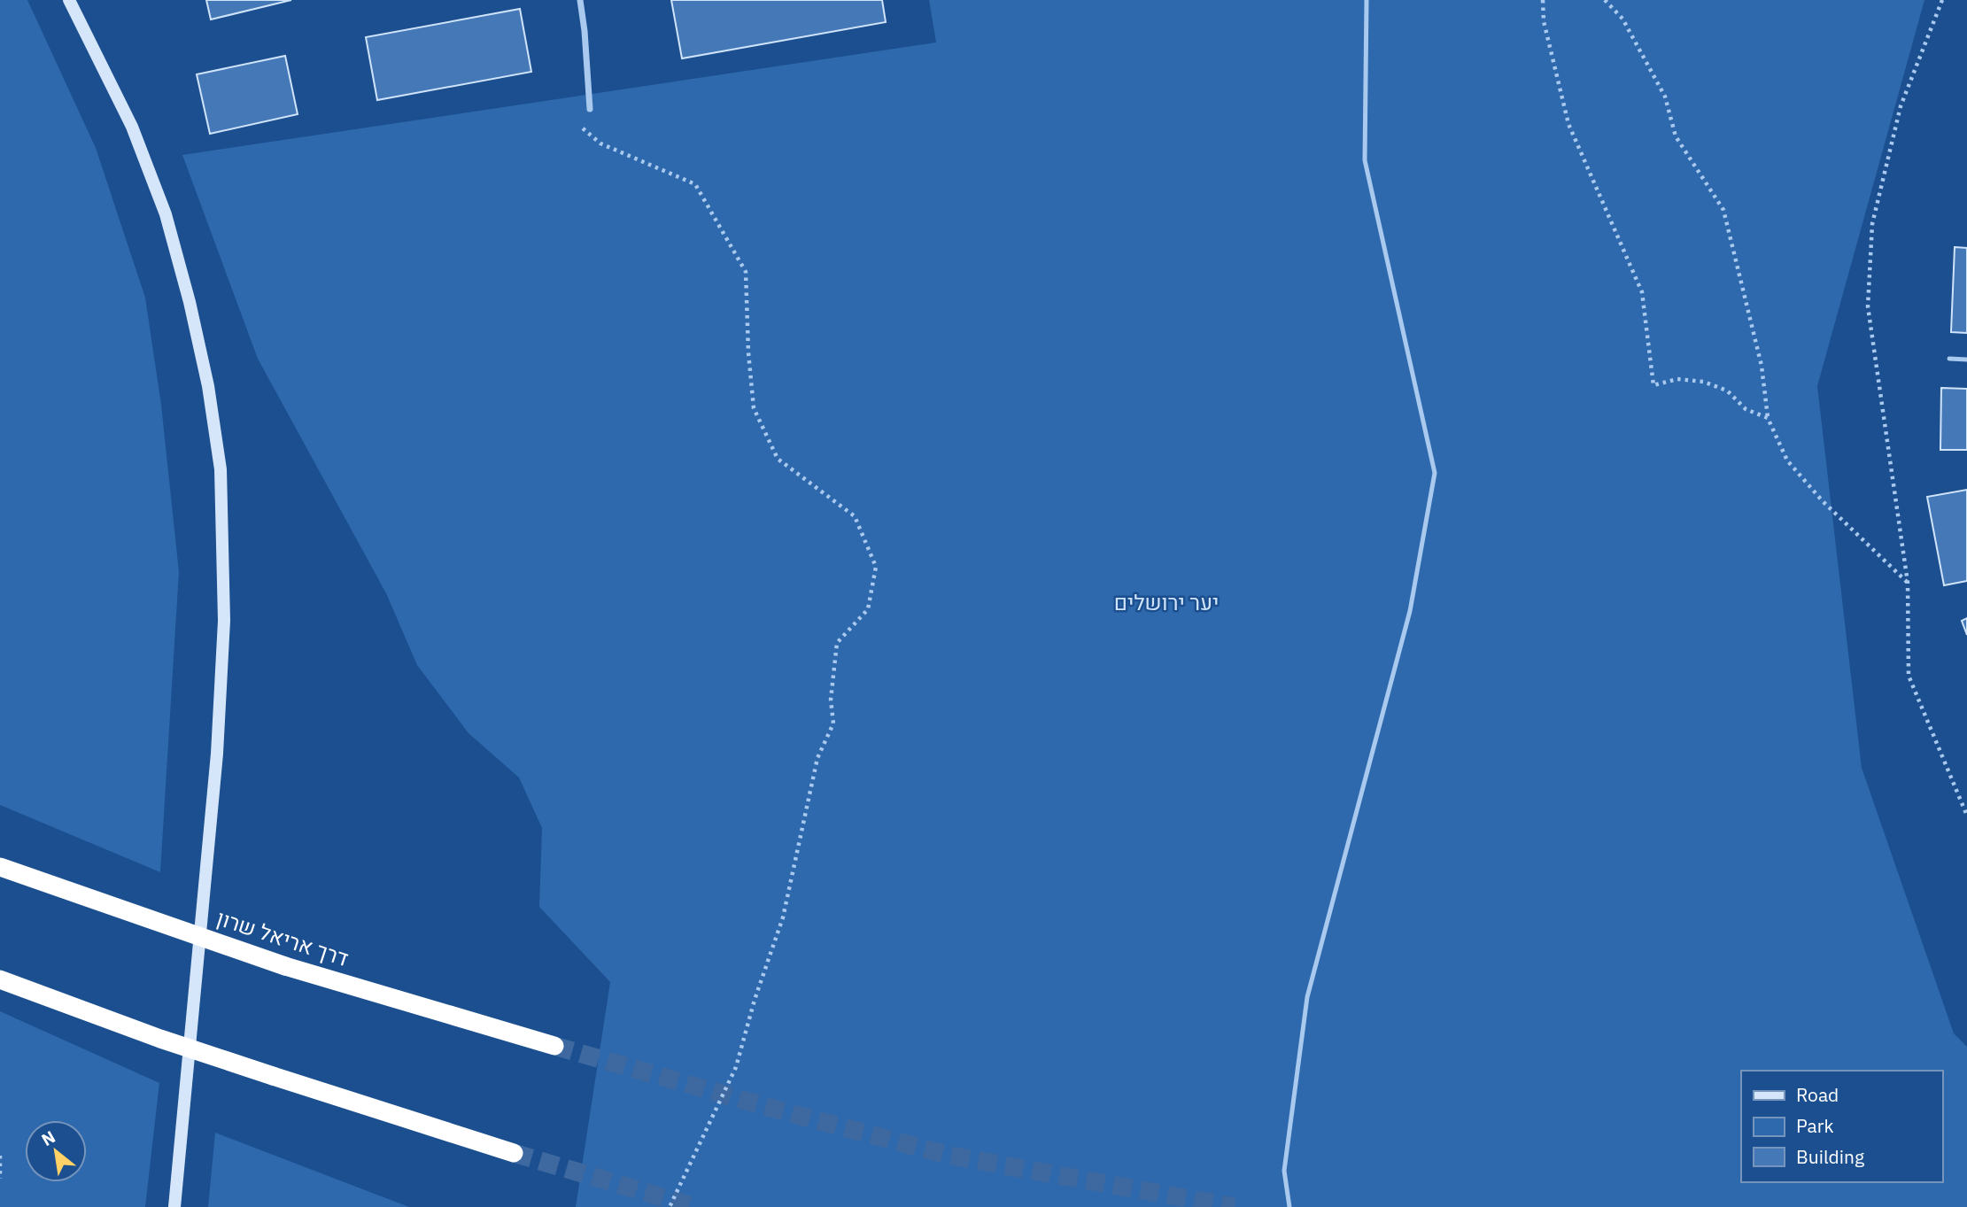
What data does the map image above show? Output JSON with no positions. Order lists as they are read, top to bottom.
{
  "streets": {
    "highway": ["דרך אריאל שרון"]
  },
  "parks": ["יער ירושלים"],
  "legend": ["Road", "Park", "Building"],
  "north": "top left"
}
